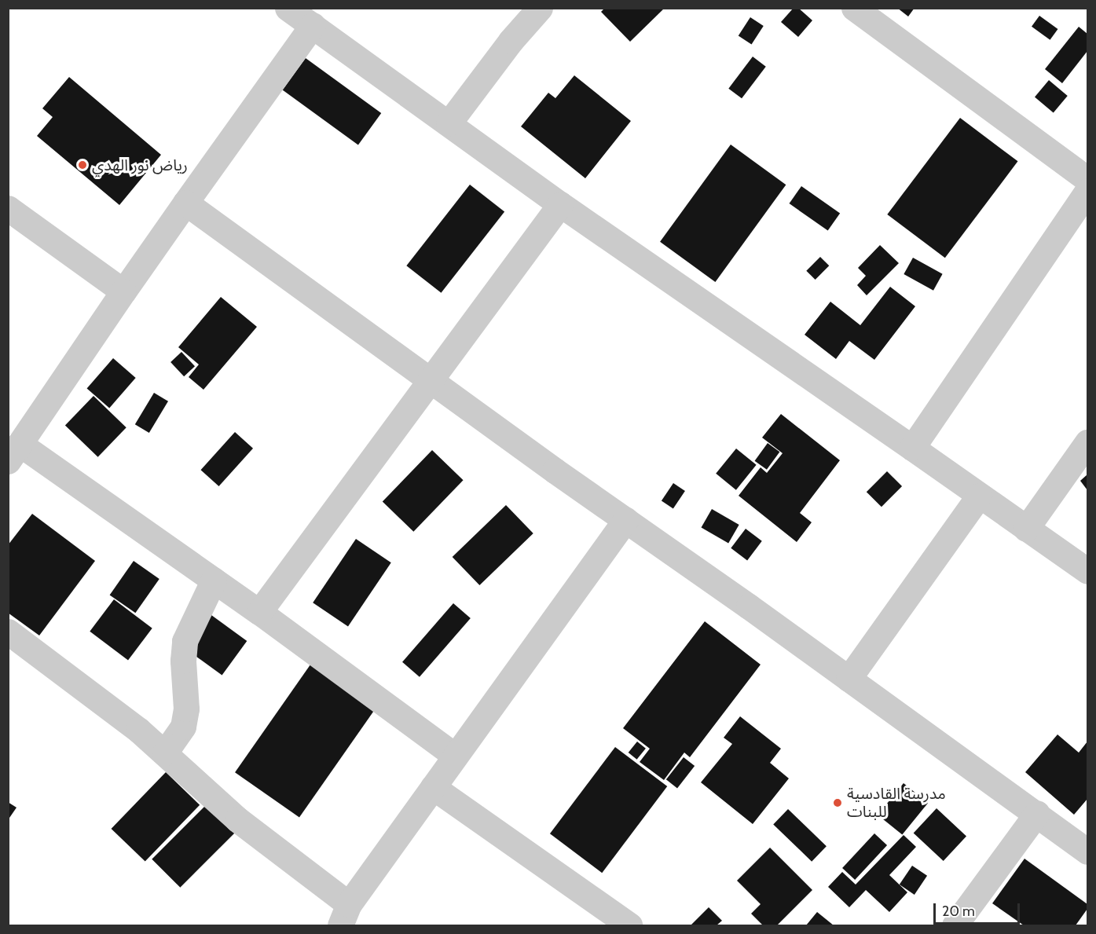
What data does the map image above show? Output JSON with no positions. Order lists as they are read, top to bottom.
{
  "places": ["رياض نور الهدي", "مدرسة القادسية للبنات"],
  "scale_bar": "20 m"
}
